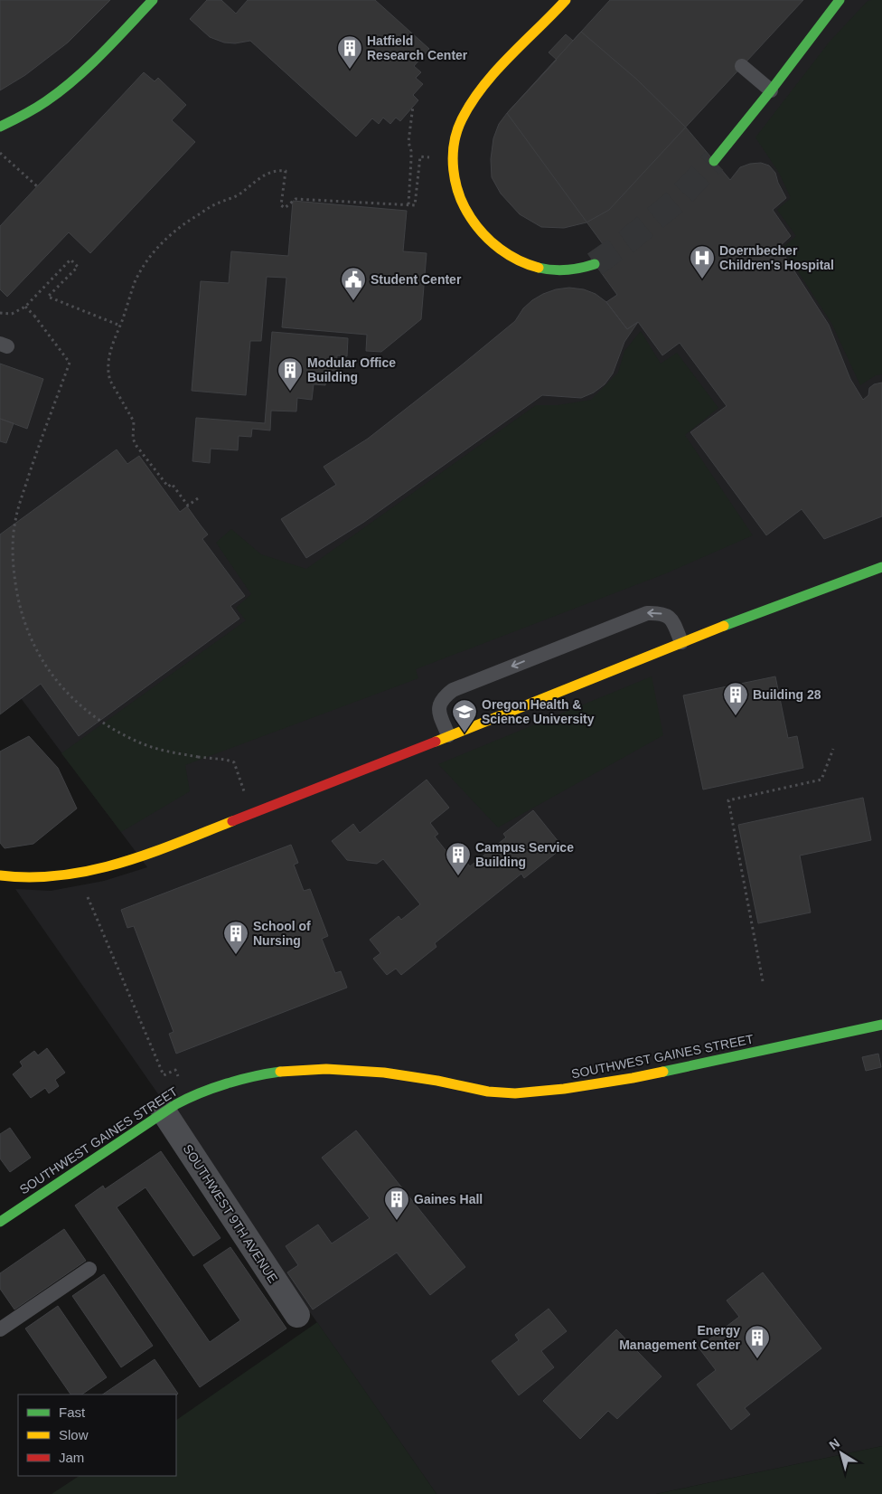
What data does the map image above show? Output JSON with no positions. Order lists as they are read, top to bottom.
{
  "streets": {
    "street": ["SOUTHWEST GAINES STREET", "SOUTHWEST 9TH AVENUE"]
  },
  "crossings": [
    ["SOUTHWEST GAINES STREET", "SOUTHWEST 9TH AVENUE"]
  ],
  "places": {
    "building": [
      "Hatfield Research Center",
      "Modular Office Building",
      "Building 28",
      "Campus Service Building",
      "School of Nursing",
      "Gaines Hall",
      "Energy Management Center"
    ],
    "hospital": ["Doernbecher Children's Hospital"],
    "public building": ["Student Center"],
    "school or university": ["Oregon Health & Science University"]
  },
  "legend": ["Fast", "Slow", "Jam"],
  "north": "top left"
}
